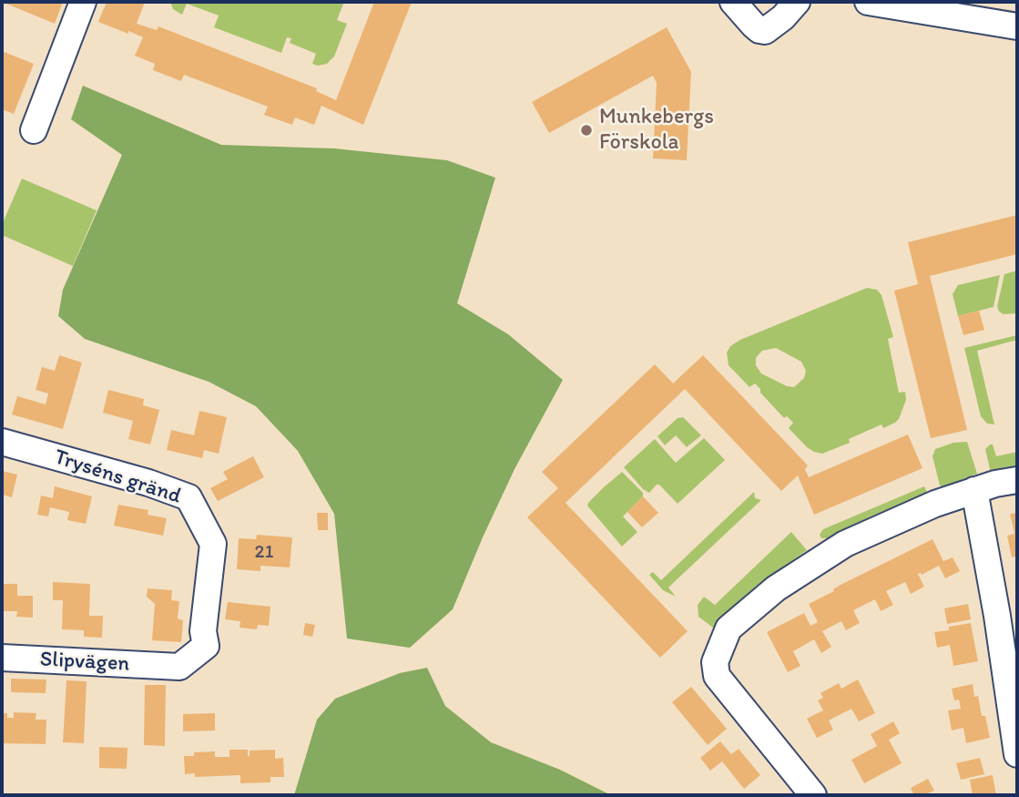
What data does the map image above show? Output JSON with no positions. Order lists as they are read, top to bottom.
{
  "streets": {
    "street": ["Tryséns gränd", "Slipvägen"]
  },
  "crossings": [
    ["Tryséns gränd", "Slipvägen"]
  ],
  "places": ["Munkebergs Förskola"],
  "house_numbers": ["21"]
}
